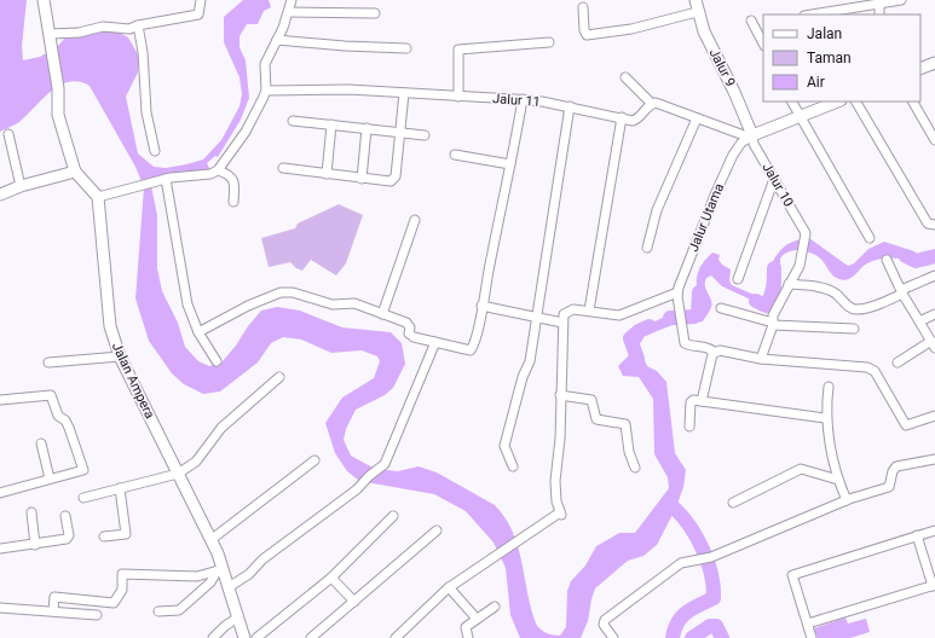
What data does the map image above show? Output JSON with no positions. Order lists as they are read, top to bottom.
{
  "streets": {
    "street": [
      "Jalur 9",
      "Jalur 11",
      "Jalur 10",
      "Jalur Utama",
      "Jalan Ampera"
    ]
  },
  "crossings": [
    ["Jalur 9", "Jalur 10"],
    ["Jalur 9", "Jalur Utama"],
    ["Jalur 10", "Jalur Utama"]
  ],
  "legend": ["Jalan", "Taman", "Air"]
}
